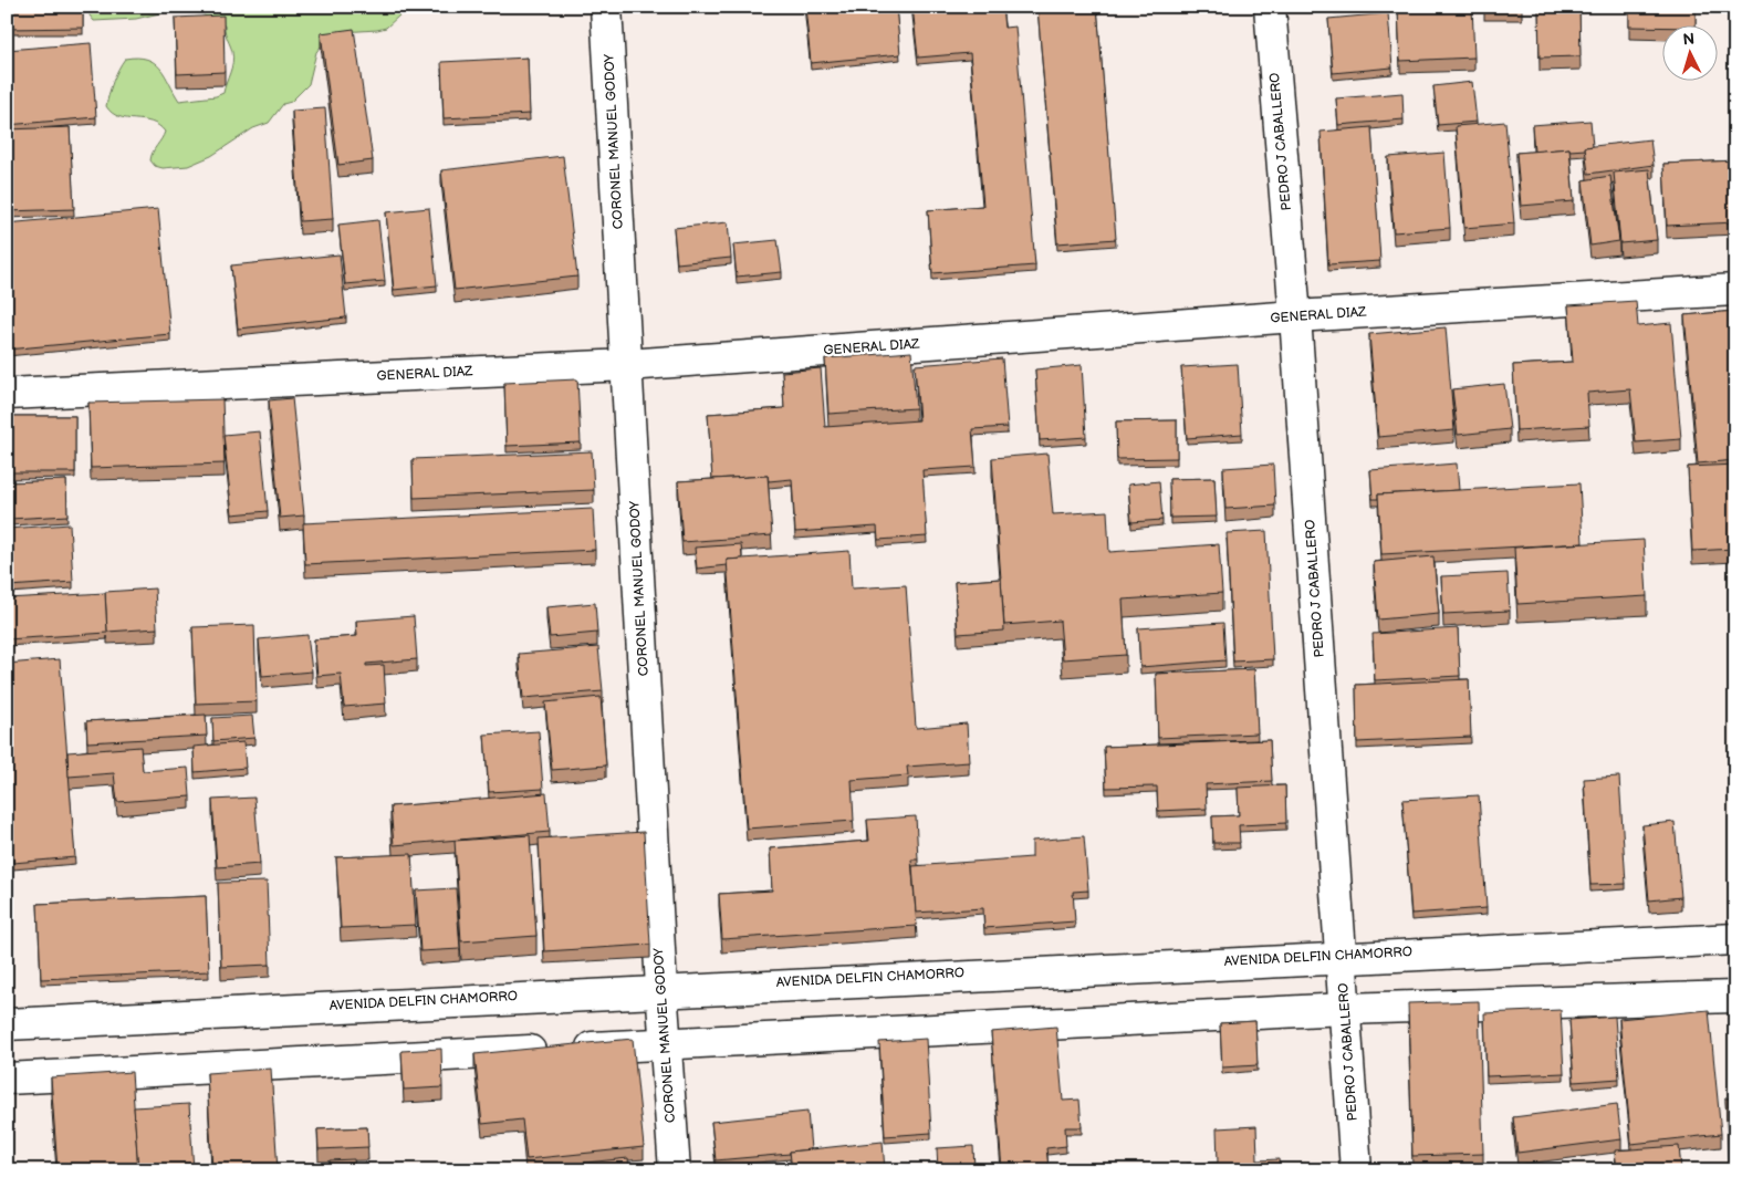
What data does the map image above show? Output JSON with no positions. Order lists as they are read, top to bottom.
{
  "streets": {
    "street": [
      "CORONEL MANUEL GODOY",
      "PEDRO J CABALLERO",
      "GENERAL DIAZ",
      "AVENIDA DELFIN CHAMORRO"
    ]
  },
  "crossings": [
    ["CORONEL MANUEL GODOY", "GENERAL DIAZ"],
    ["CORONEL MANUEL GODOY", "AVENIDA DELFIN CHAMORRO"],
    ["PEDRO J CABALLERO", "GENERAL DIAZ"],
    ["PEDRO J CABALLERO", "AVENIDA DELFIN CHAMORRO"]
  ],
  "north": "top"
}
